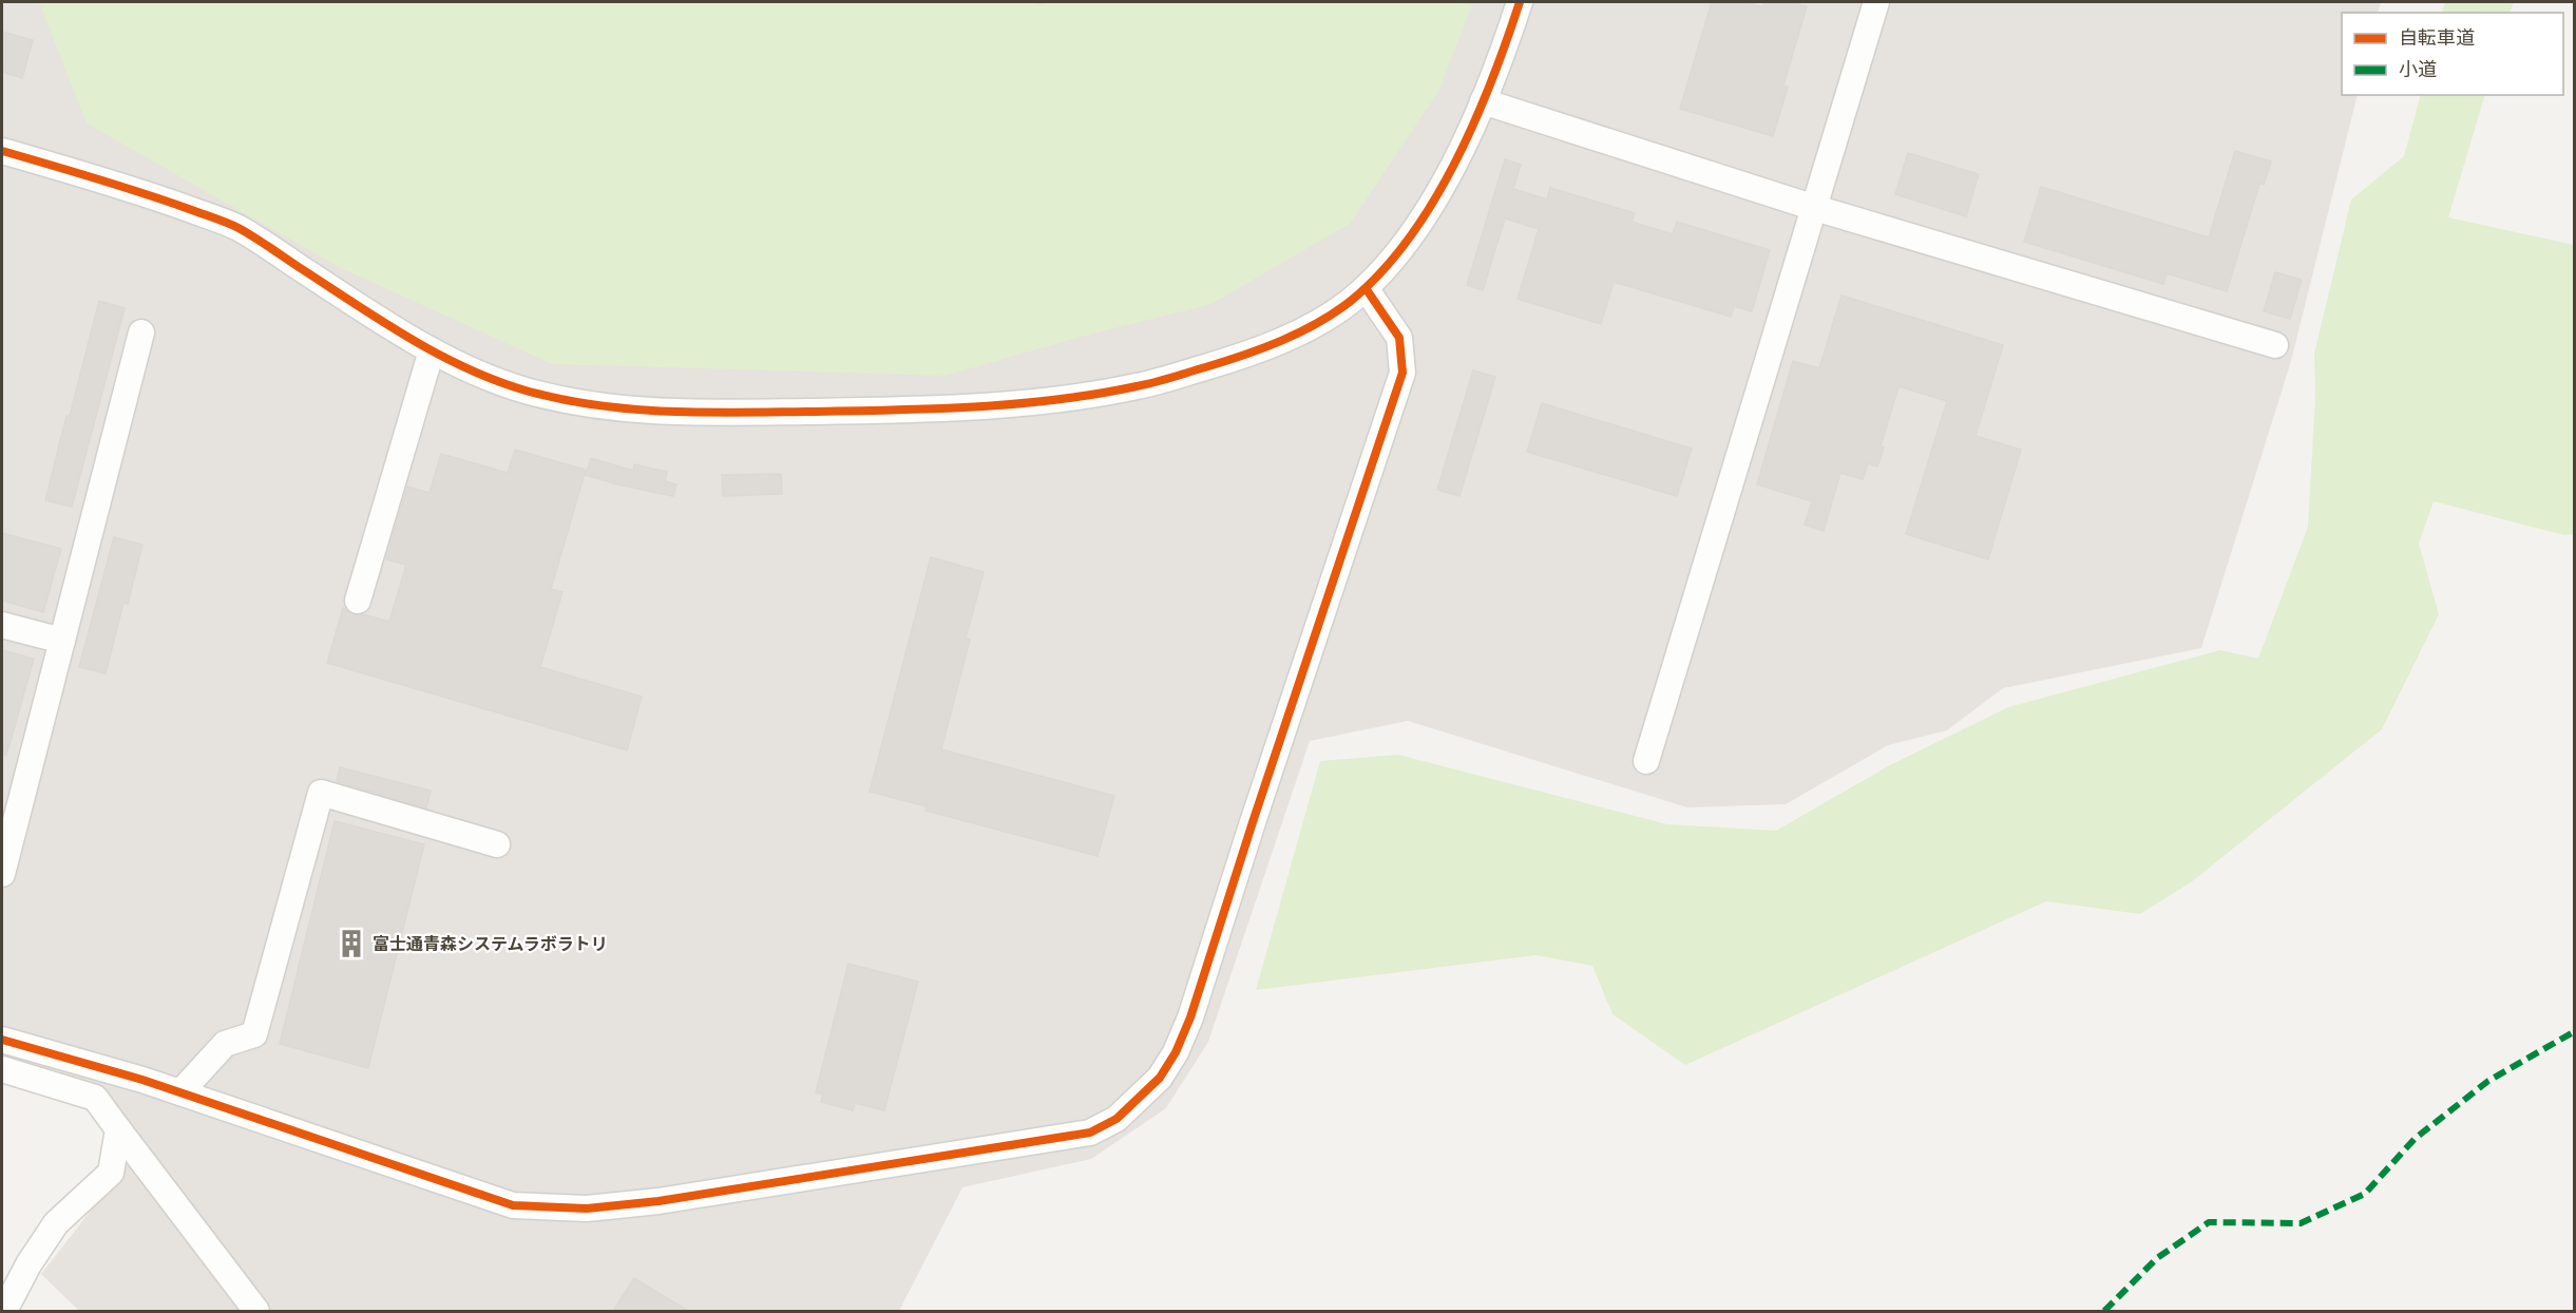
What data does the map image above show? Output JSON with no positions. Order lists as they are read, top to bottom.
{
  "places": {
    "building": ["富士通青森システムラボラトリ"]
  },
  "legend": ["自転車道", "小道"]
}
